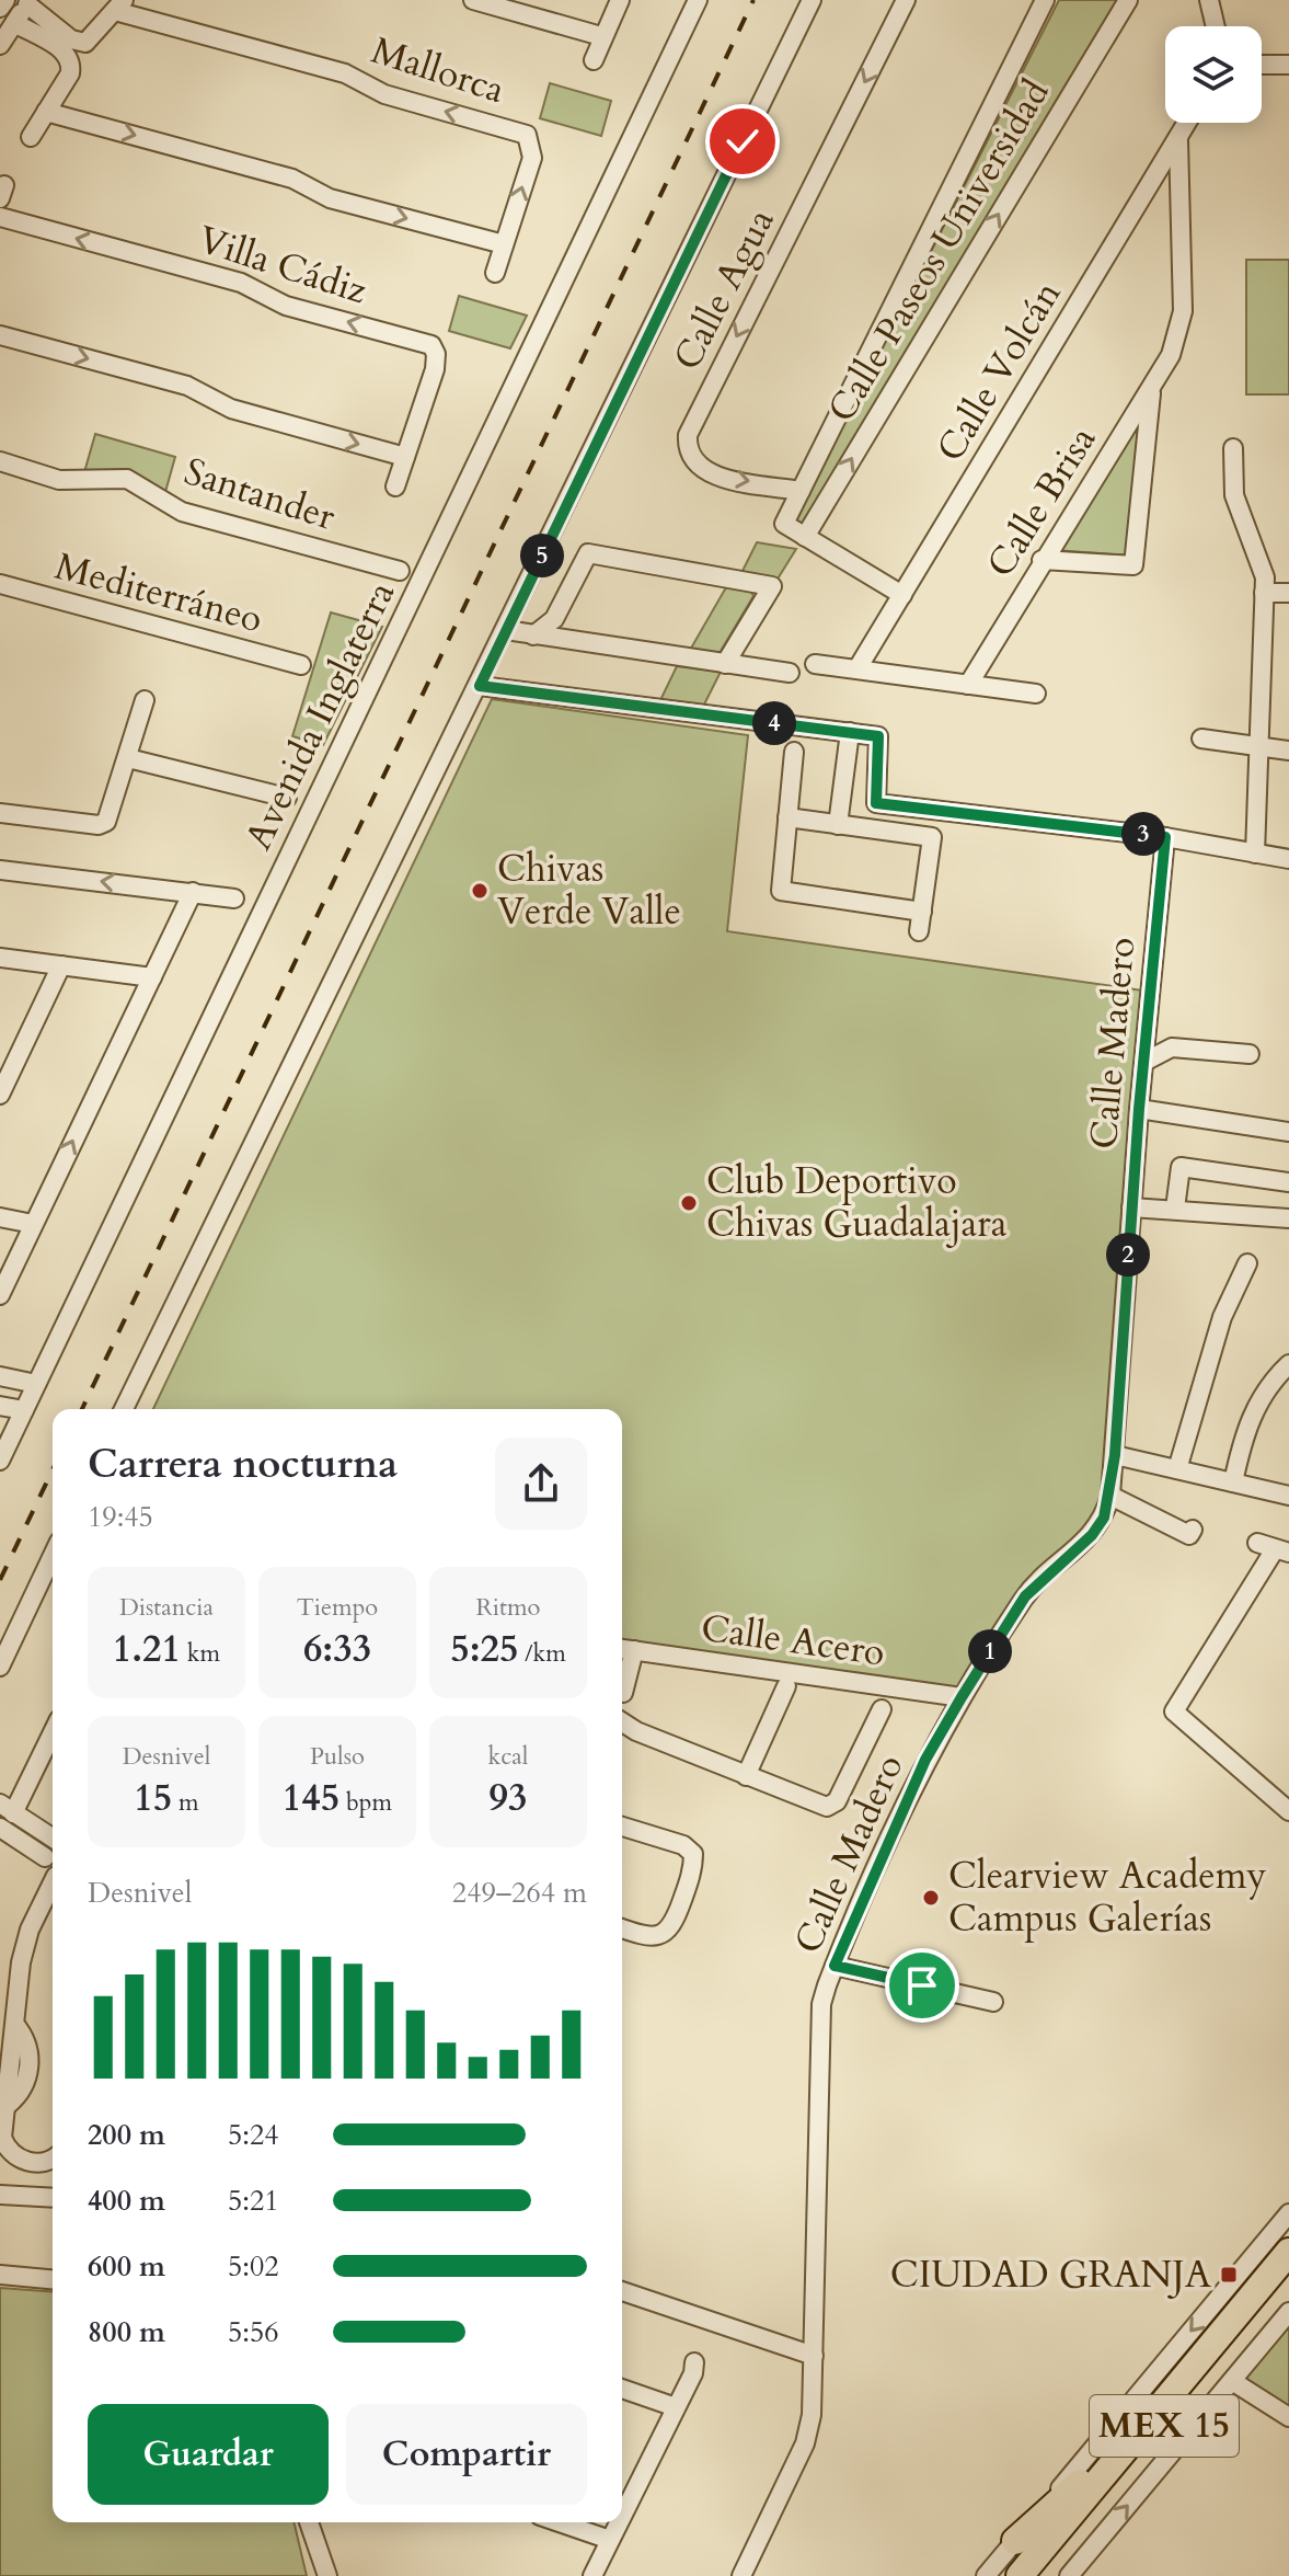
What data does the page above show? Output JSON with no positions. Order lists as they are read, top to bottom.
{
  "streets": {
    "highway": ["MEX 15"],
    "street": [
      "Mallorca",
      "Calle Paseos Universidad",
      "Villa Cádiz",
      "Calle Agua",
      "Calle Volcán",
      "Santander",
      "Calle Brisa",
      "Mediterráneo",
      "Avenida Inglaterra",
      "Calle Madero",
      "Calle Acero"
    ]
  },
  "crossings": [
    ["Calle Paseos Universidad", "Calle Agua"],
    ["Calle Volcán", "Calle Brisa"],
    ["Calle Madero", "Calle Acero"]
  ],
  "places": {
    "other": ["Chivas Verde Valle", "Club Deportivo Chivas Guadalajara", "Clearview Academy Campus Galerías"],
    "transit": ["CIUDAD GRANJA"]
  },
  "page": {
    "pins": [
      "5",
      "4",
      "3",
      "2",
      "1"
    ],
    "heading": ["Carrera nocturna", "19:45"],
    "stats": [
      ["Distancia", "1.21 km"],
      ["Tiempo", "6:33"],
      ["Ritmo", "5:25 /km"],
      ["Desnivel", "15 m"],
      ["Pulso", "145 bpm"],
      ["kcal", "93"]
    ],
    "chart": ["Desnivel", "249–264 m"],
    "list": [
      {
        "name": "200 m",
        "note": "5:24"
      },
      {
        "name": "400 m",
        "note": "5:21"
      },
      {
        "name": "600 m",
        "note": "5:02"
      },
      {
        "name": "800 m",
        "note": "5:56"
      }
    ],
    "buttons": ["Guardar", "Compartir"]
  }
}
